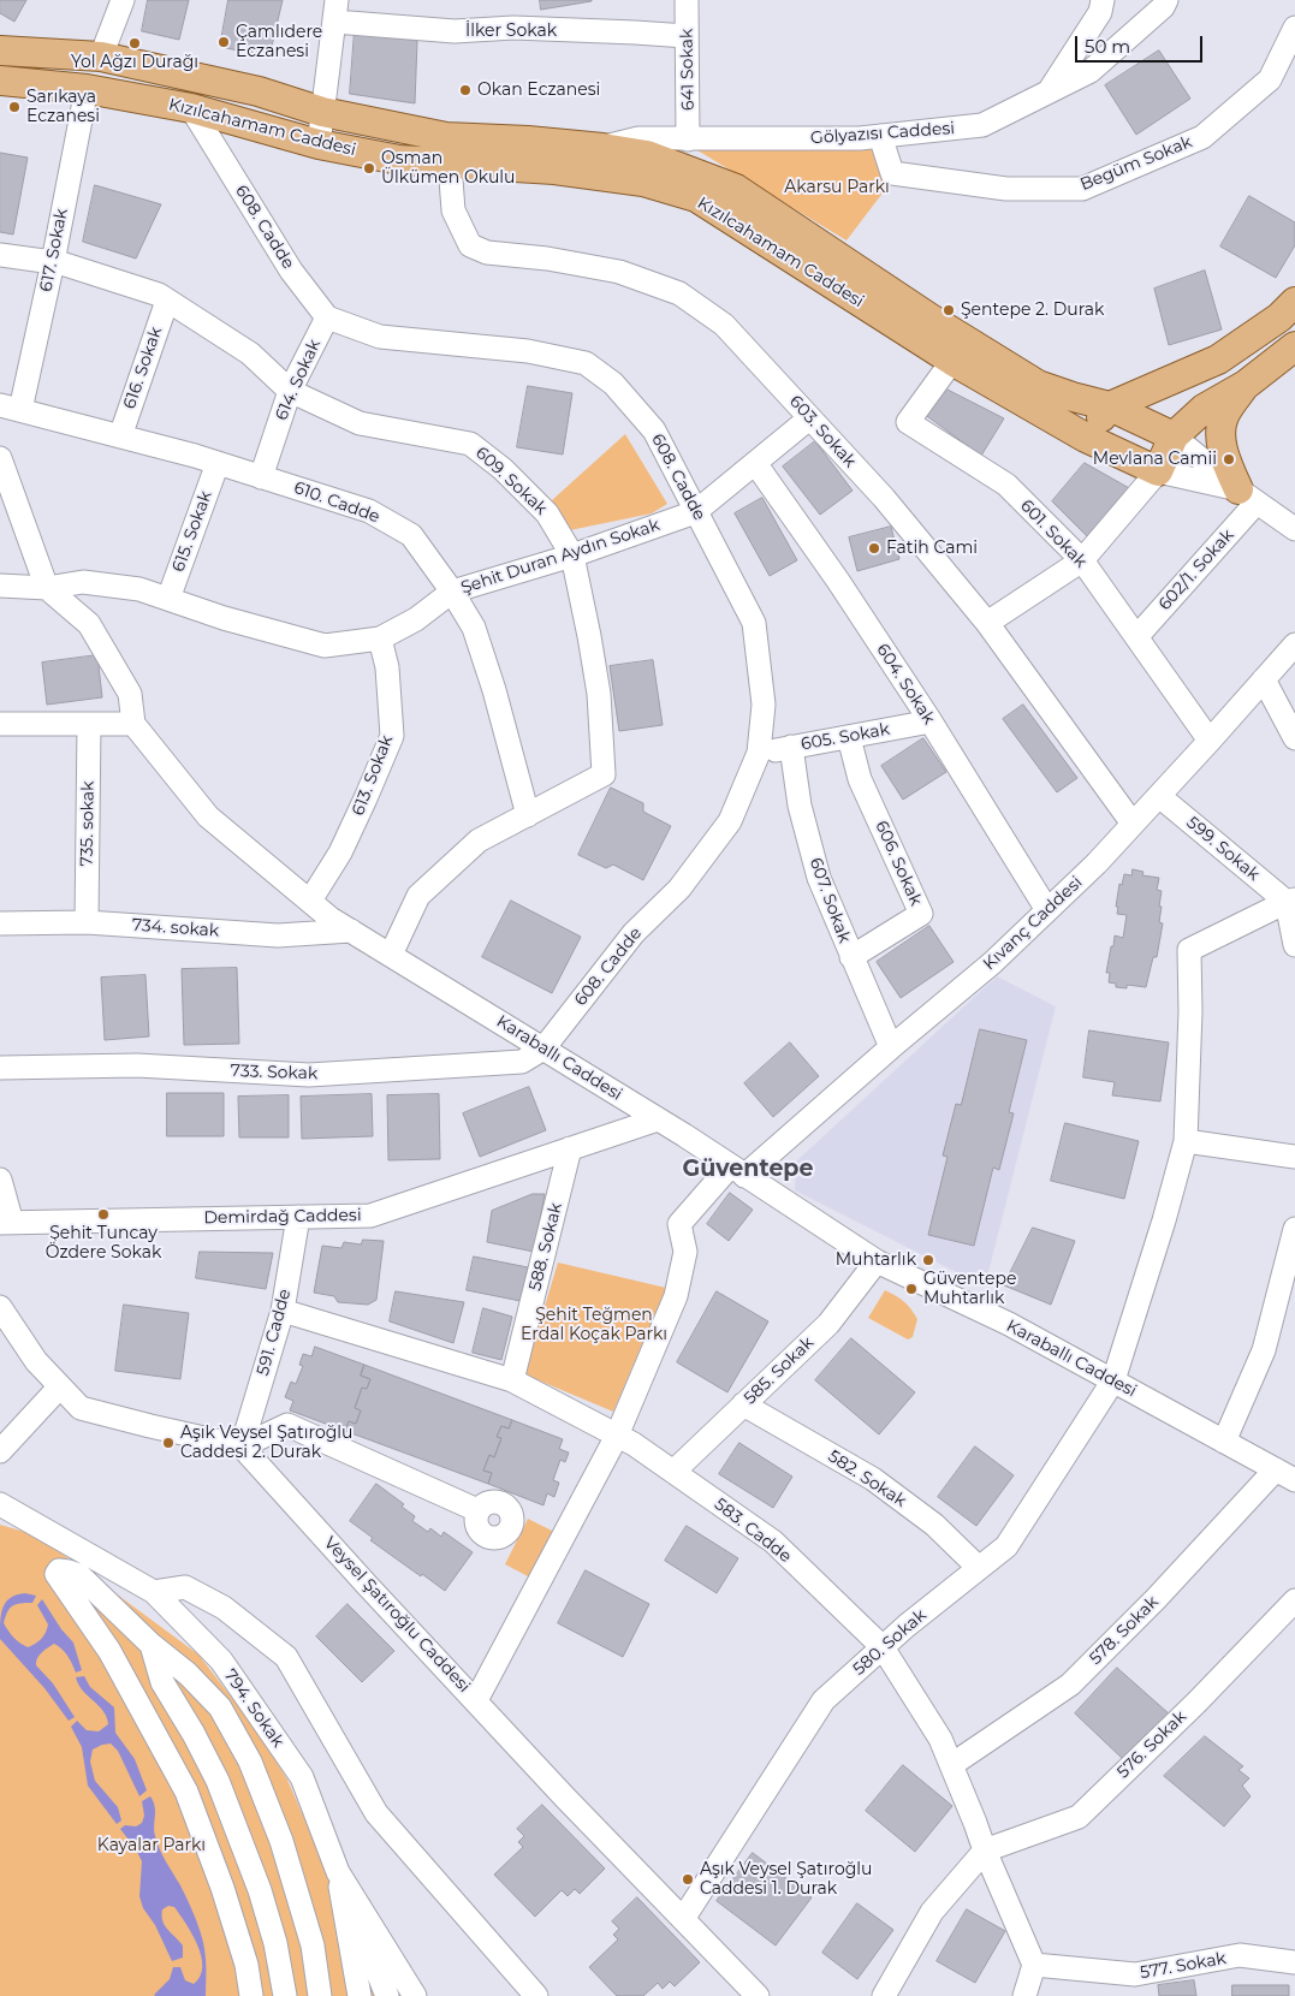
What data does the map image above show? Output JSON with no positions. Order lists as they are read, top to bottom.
{
  "streets": {
    "main road": ["Kızılcahamam Caddesi"],
    "street": [
      "İlker Sokak",
      "641 Sokak",
      "Gölyazısı Caddesi",
      "Begüm Sokak",
      "608. Cadde",
      "617. Sokak",
      "616. Sokak",
      "614. Sokak",
      "603. Sokak",
      "609. Sokak",
      "610. Cadde",
      "615. Sokak",
      "601. Sokak",
      "Şehit Duran Aydın Sokak",
      "602/1. Sokak",
      "604. Sokak",
      "605. Sokak",
      "613. Sokak",
      "735. sokak",
      "599. Sokak",
      "606. Sokak",
      "607. Sokak",
      "Kıvanç Caddesi",
      "734. sokak",
      "Karaballı Caddesi",
      "733. Sokak",
      "Demirdağ Caddesi",
      "588. Sokak",
      "591. Cadde",
      "585. Sokak",
      "582. Sokak",
      "583. Cadde",
      "Veysel Şatıroğlu Caddesi",
      "578. Sokak",
      "580. Sokak",
      "794. Sokak",
      "576. Sokak",
      "577. Sokak"
    ]
  },
  "crossings": [
    ["İlker Sokak", "641 Sokak"],
    ["641 Sokak", "Gölyazısı Caddesi"],
    ["Kızılcahamam Caddesi", "Gölyazısı Caddesi"],
    ["Kızılcahamam Caddesi", "608. Cadde"],
    ["Kızılcahamam Caddesi", "617. Sokak"],
    ["Kızılcahamam Caddesi", "603. Sokak"],
    ["Kızılcahamam Caddesi", "601. Sokak"],
    ["Gölyazısı Caddesi", "Begüm Sokak"],
    ["608. Cadde", "614. Sokak"],
    ["608. Cadde", "Şehit Duran Aydın Sokak"],
    ["608. Cadde", "605. Sokak"],
    ["608. Cadde", "Karaballı Caddesi"],
    ["608. Cadde", "733. Sokak"],
    ["617. Sokak", "609. Sokak"],
    ["617. Sokak", "610. Cadde"],
    ["616. Sokak", "609. Sokak"],
    ["616. Sokak", "610. Cadde"],
    ["614. Sokak", "609. Sokak"],
    ["614. Sokak", "610. Cadde"],
    ["603. Sokak", "Şehit Duran Aydın Sokak"],
    ["603. Sokak", "Kıvanç Caddesi"],
    ["609. Sokak", "610. Cadde"],
    ["609. Sokak", "Şehit Duran Aydın Sokak"],
    ["609. Sokak", "Karaballı Caddesi"],
    ["610. Cadde", "615. Sokak"],
    ["610. Cadde", "Şehit Duran Aydın Sokak"],
    ["615. Sokak", "Şehit Duran Aydın Sokak"],
    ["601. Sokak", "602/1. Sokak"],
    ["601. Sokak", "Kıvanç Caddesi"],
    ["Şehit Duran Aydın Sokak", "604. Sokak"],
    ["Şehit Duran Aydın Sokak", "613. Sokak"],
    ["604. Sokak", "605. Sokak"],
    ["604. Sokak", "Kıvanç Caddesi"],
    ["605. Sokak", "606. Sokak"],
    ["605. Sokak", "607. Sokak"],
    ["613. Sokak", "Karaballı Caddesi"],
    ["735. sokak", "734. sokak"],
    ["599. Sokak", "Kıvanç Caddesi"],
    ["599. Sokak", "580. Sokak"],
    ["606. Sokak", "607. Sokak"],
    ["607. Sokak", "Kıvanç Caddesi"],
    ["Kıvanç Caddesi", "Karaballı Caddesi"],
    ["Kıvanç Caddesi", "583. Cadde"],
    ["734. sokak", "Karaballı Caddesi"],
    ["Karaballı Caddesi", "733. Sokak"],
    ["Karaballı Caddesi", "Demirdağ Caddesi"],
    ["Karaballı Caddesi", "585. Sokak"],
    ["Karaballı Caddesi", "578. Sokak"],
    ["Karaballı Caddesi", "580. Sokak"],
    ["Demirdağ Caddesi", "588. Sokak"],
    ["Demirdağ Caddesi", "591. Cadde"],
    ["588. Sokak", "583. Cadde"],
    ["591. Cadde", "583. Cadde"],
    ["591. Cadde", "Veysel Şatıroğlu Caddesi"],
    ["585. Sokak", "582. Sokak"],
    ["585. Sokak", "583. Cadde"],
    ["582. Sokak", "580. Sokak"],
    ["583. Cadde", "578. Sokak"],
    ["583. Cadde", "580. Sokak"],
    ["583. Cadde", "576. Sokak"],
    ["583. Cadde", "577. Sokak"],
    ["Veysel Şatıroğlu Caddesi", "580. Sokak"]
  ],
  "districts": ["Güventepe"],
  "parks": ["Akarsu Parkı", "Şehit Teğmen Erdal Koçak Parkı", "Kayalar Parkı"],
  "places": [
    "Çamlıdere Eczanesi",
    "Yol Ağzı Durağı",
    "Okan Eczanesi",
    "Sarıkaya Eczanesi",
    "Osman Ülkümen Okulu",
    "Şentepe 2. Durak",
    "Mevlana Camii",
    "Fatih Cami",
    "Şehit Tuncay Özdere Sokak",
    "Muhtarlık",
    "Güventepe Muhtarlık",
    "Aşık Veysel Şatıroğlu Caddesi 2. Durak",
    "Aşık Veysel Şatıroğlu Caddesi 1. Durak"
  ],
  "scale_bar": "50 m"
}
